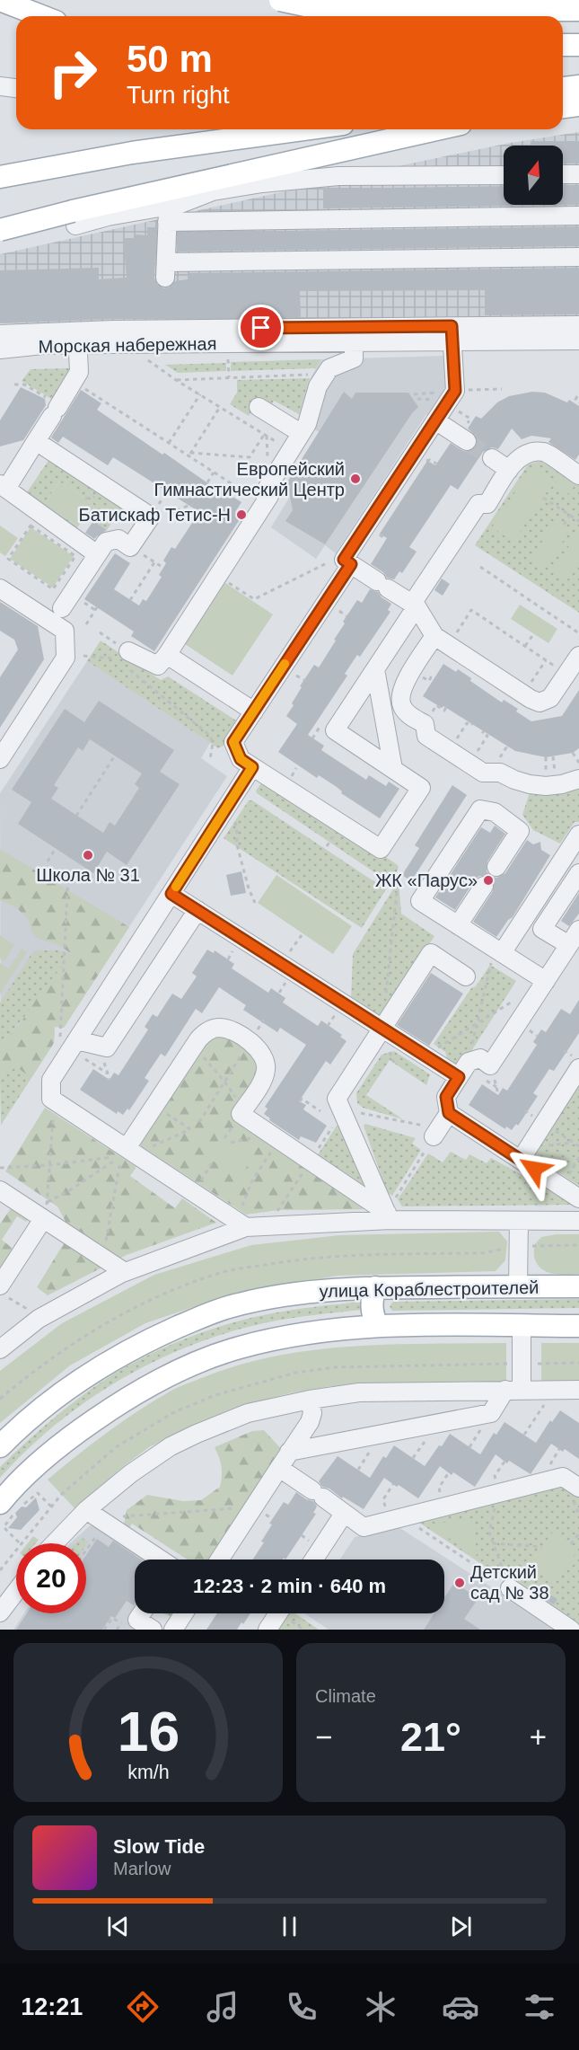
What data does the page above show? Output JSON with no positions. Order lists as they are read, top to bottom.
{
  "streets": {
    "main road": ["улица Кораблестроителей"],
    "street": ["Морская набережная"]
  },
  "places": [
    "Европейский Гимнастический Центр",
    "Батискаф Тетис-Н",
    "Школа № 31",
    "ЖК «Парус»",
    "Детский сад № 38"
  ],
  "north": "top",
  "page": {
    "turn": ["50 m", "Turn right"],
    "limit": "20",
    "trip": "12:23 · 2 min · 640 m",
    "tile": "Climate",
    "heat": ["−", "21°", "+"],
    "song": ["Slow Tide", "Marlow"],
    "tabs": "12:21",
    "gauge": ["16", "km/h"]
  }
}
